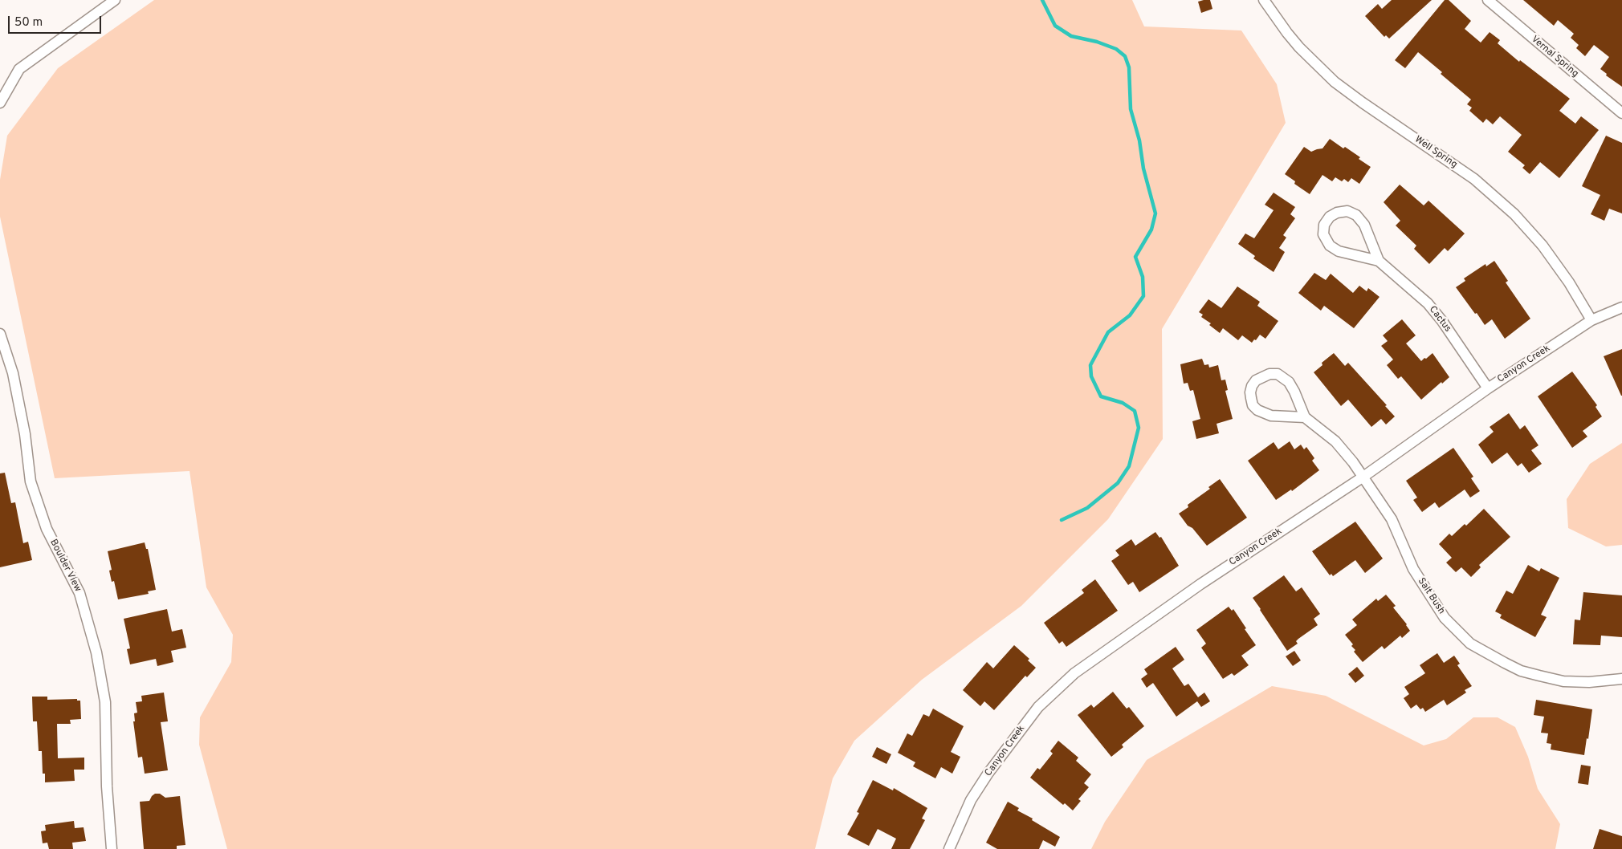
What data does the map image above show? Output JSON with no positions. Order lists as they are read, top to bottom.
{
  "streets": {
    "street": [
      "Vernal Spring",
      "Well Spring",
      "Cactus",
      "Canyon Creek",
      "Boulder View",
      "Salt Bush"
    ]
  },
  "crossings": [
    ["Well Spring", "Canyon Creek"],
    ["Cactus", "Canyon Creek"],
    ["Canyon Creek", "Salt Bush"]
  ],
  "scale_bar": "50 m"
}
